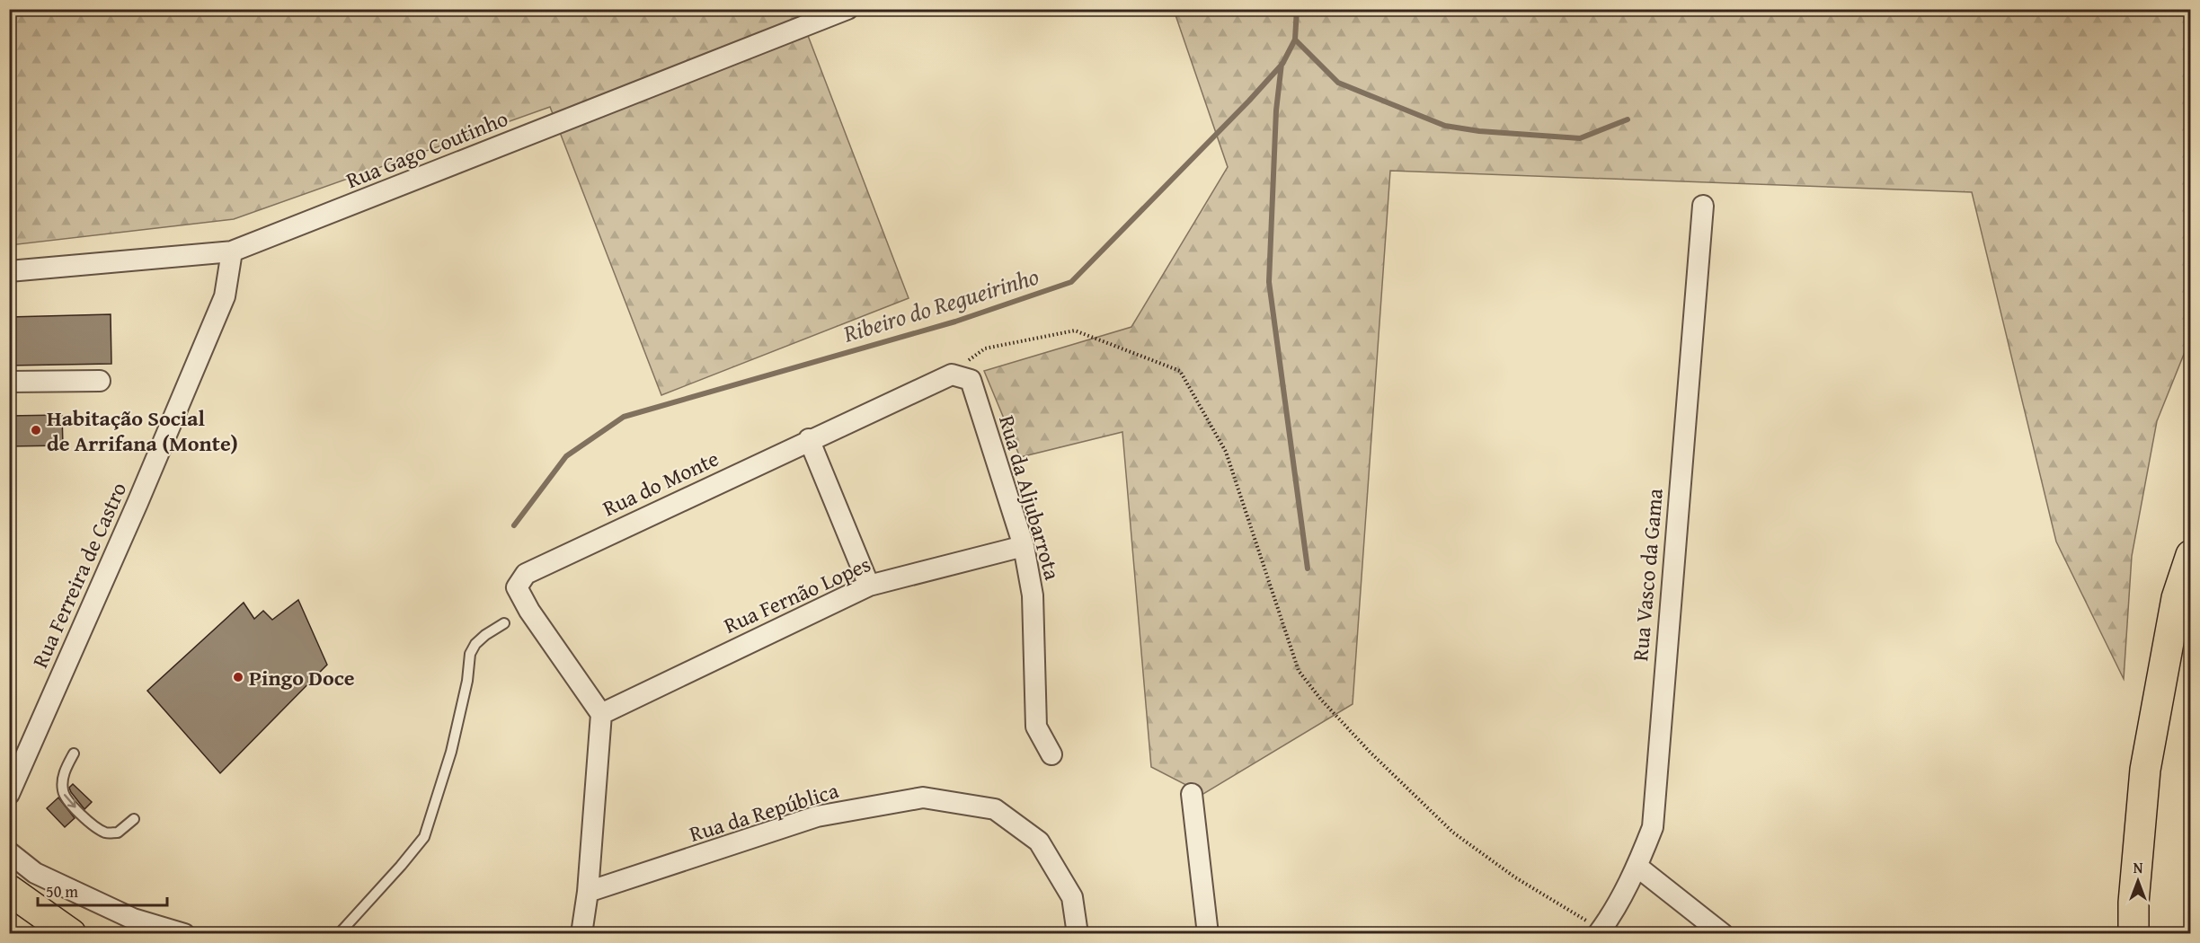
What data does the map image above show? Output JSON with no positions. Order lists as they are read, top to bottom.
{
  "streets": {
    "street": [
      "Rua Gago Coutinho",
      "Rua do Monte",
      "Rua da Aljubarrota",
      "Rua Ferreira de Castro",
      "Rua Vasco da Gama",
      "Rua Fernão Lopes",
      "Rua da República"
    ]
  },
  "crossings": [
    ["Rua Gago Coutinho", "Rua Ferreira de Castro"],
    ["Rua do Monte", "Rua da Aljubarrota"],
    ["Rua do Monte", "Rua Fernão Lopes"],
    ["Rua da Aljubarrota", "Rua Fernão Lopes"]
  ],
  "water": ["Ribeiro do Regueirinho"],
  "places": ["Habitação Social de Arrifana (Monte)", "Pingo Doce"],
  "scale_bar": "50 m",
  "north": "top"
}
